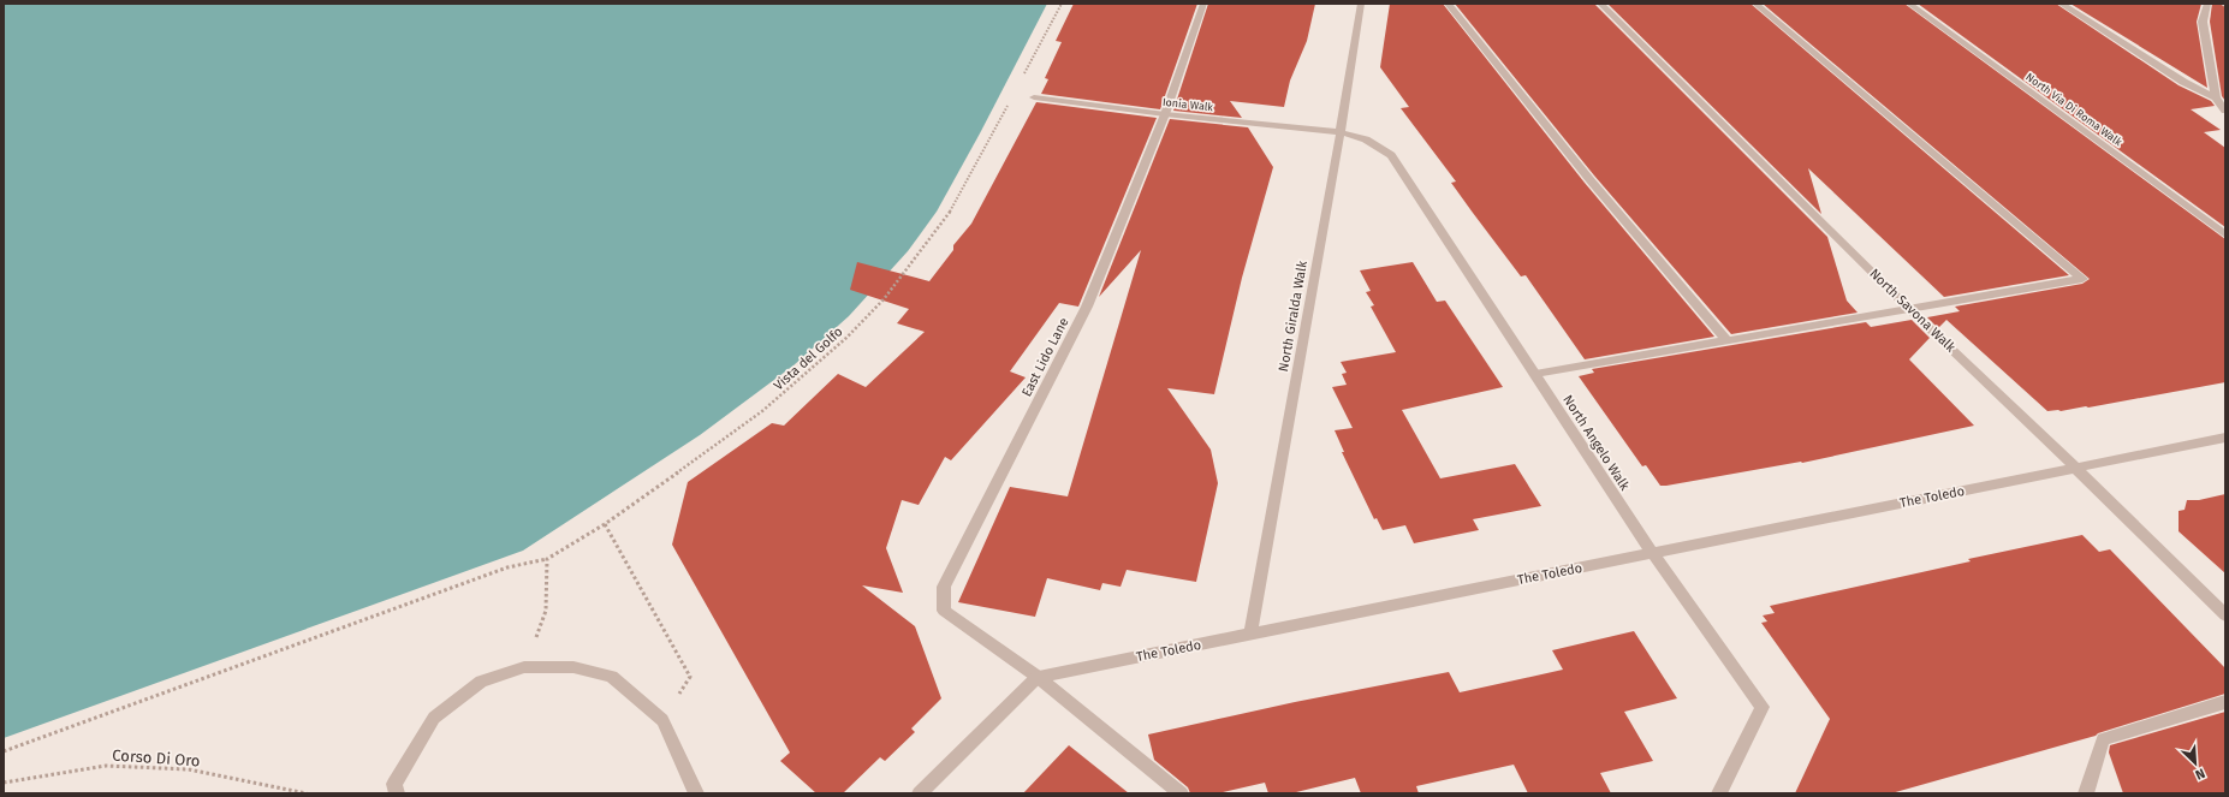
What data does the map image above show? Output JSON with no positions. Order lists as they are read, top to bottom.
{
  "streets": {
    "street": [
      "Ionia Walk",
      "North Via Di Roma Walk",
      "North Savona Walk",
      "North Giralda Walk",
      "East Lido Lane",
      "North Angelo Walk",
      "The Toledo"
    ],
    "path": ["Vista del Golfo", "Corso Di Oro"]
  },
  "crossings": [
    ["Ionia Walk", "North Giralda Walk"],
    ["Ionia Walk", "East Lido Lane"],
    ["Ionia Walk", "North Angelo Walk"],
    ["North Savona Walk", "The Toledo"],
    ["North Giralda Walk", "North Angelo Walk"],
    ["North Giralda Walk", "The Toledo"],
    ["East Lido Lane", "The Toledo"],
    ["North Angelo Walk", "The Toledo"]
  ],
  "north": "bottom right"
}
